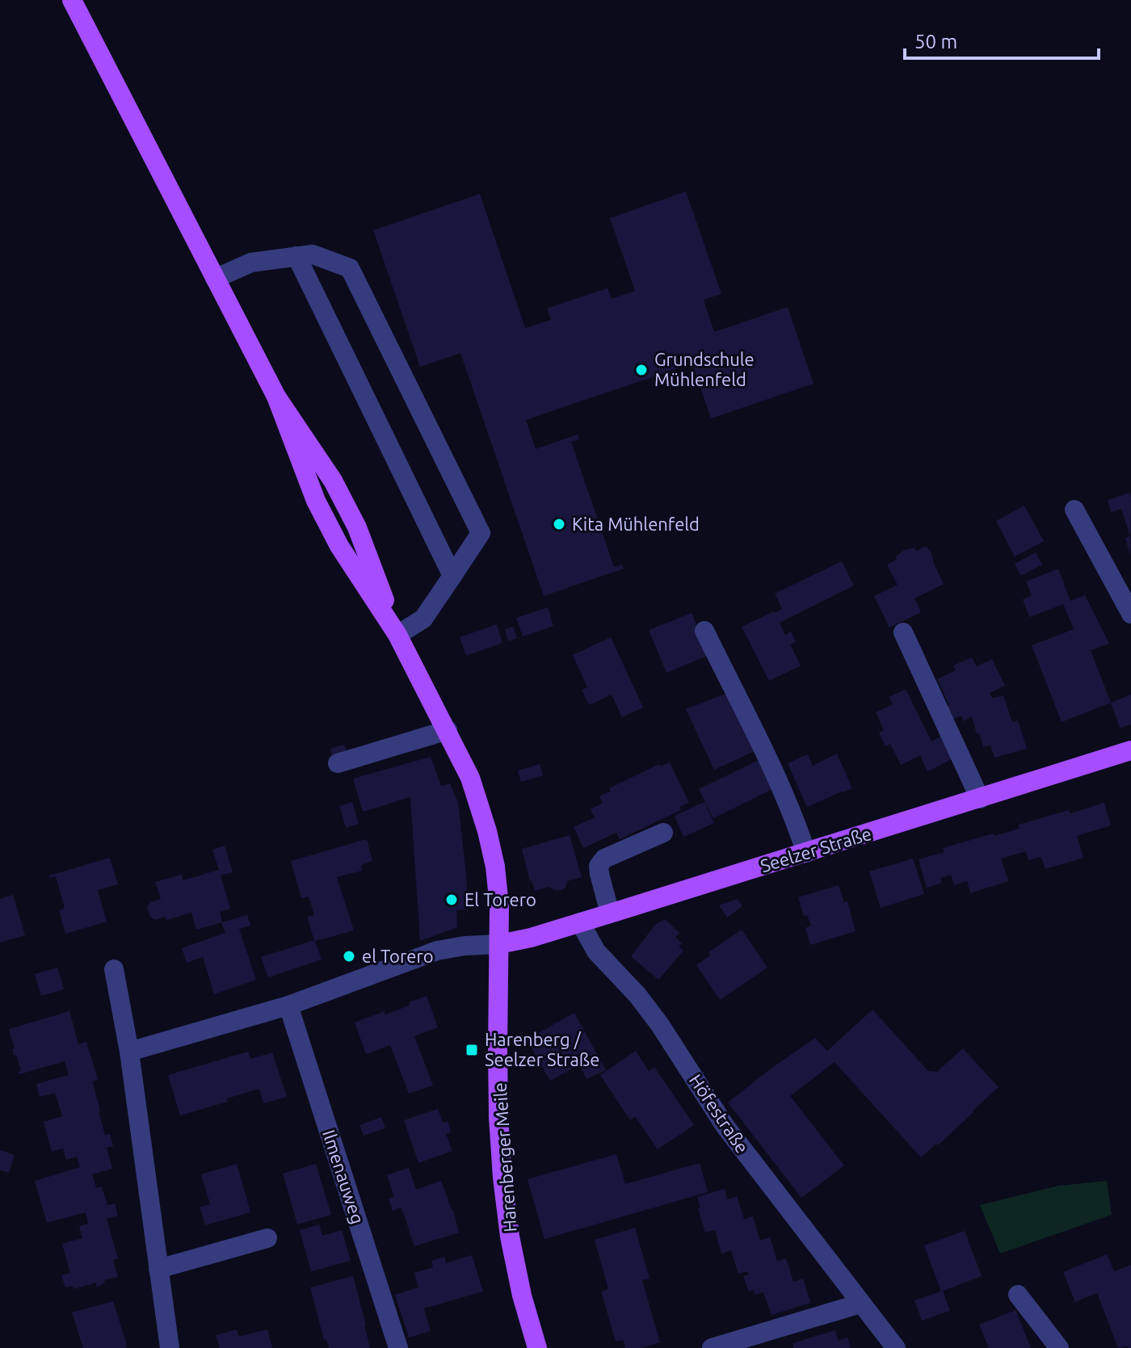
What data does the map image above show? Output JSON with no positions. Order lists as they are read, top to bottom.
{
  "streets": {
    "main road": ["Seelzer Straße", "Harenberger Meile"],
    "street": ["Höfestraße", "Ilmenauweg"]
  },
  "crossings": [
    ["Seelzer Straße", "Höfestraße"],
    ["Seelzer Straße", "Harenberger Meile"]
  ],
  "places": {
    "other": [
      "Grundschule Mühlenfeld",
      "Kita Mühlenfeld",
      "El Torero",
      "el Torero"
    ],
    "transit": ["Harenberg / Seelzer Straße"]
  },
  "scale_bar": "50 m"
}
